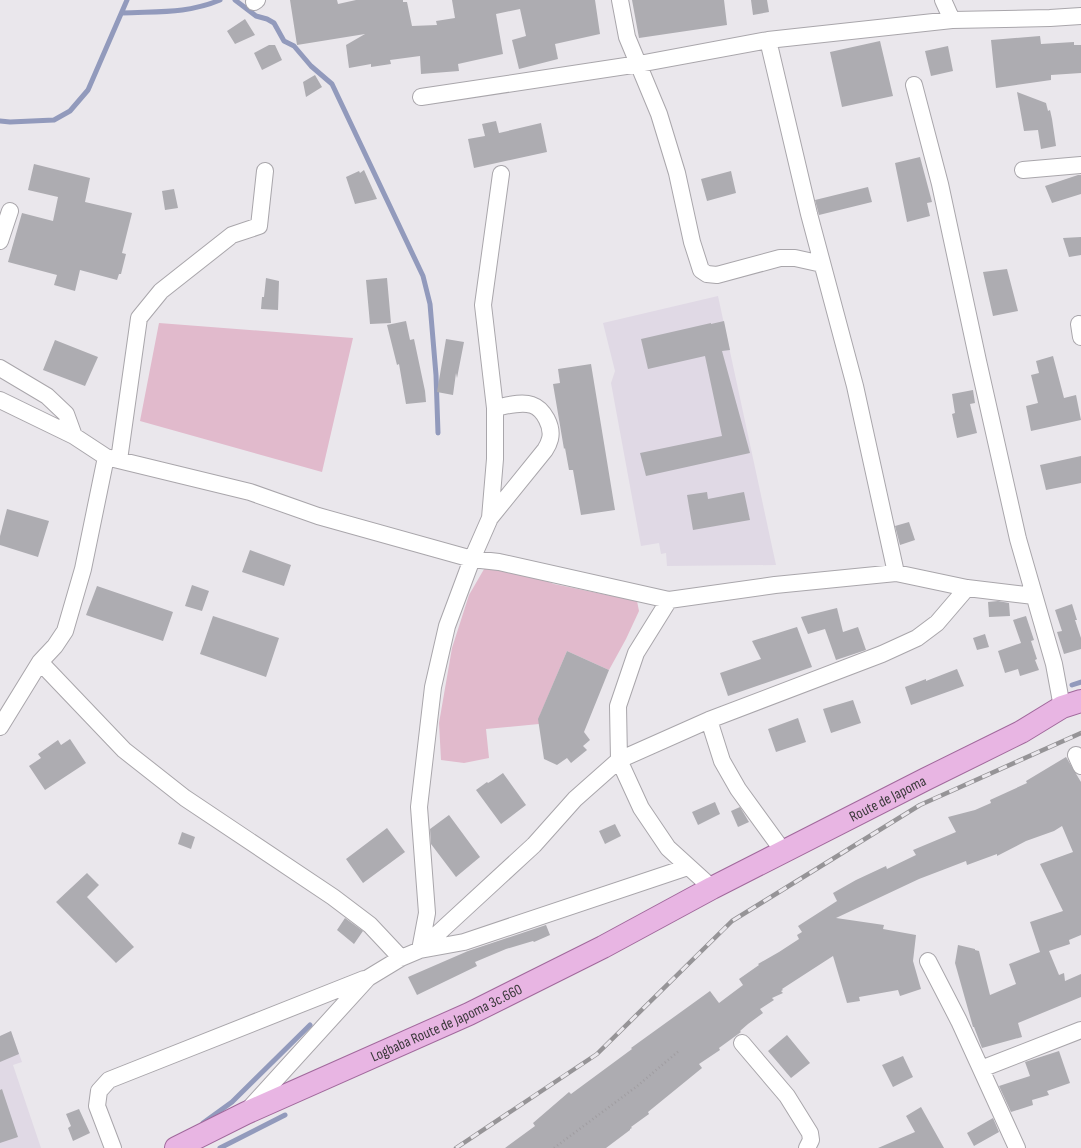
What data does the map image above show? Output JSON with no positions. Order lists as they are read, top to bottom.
{
  "streets": {
    "main road": ["Route de Japoma", "Logbaba Route de Japoma 3c.660"]
  },
  "crossings": [
    ["Route de Japoma", "Logbaba Route de Japoma 3c.660"]
  ]
}
